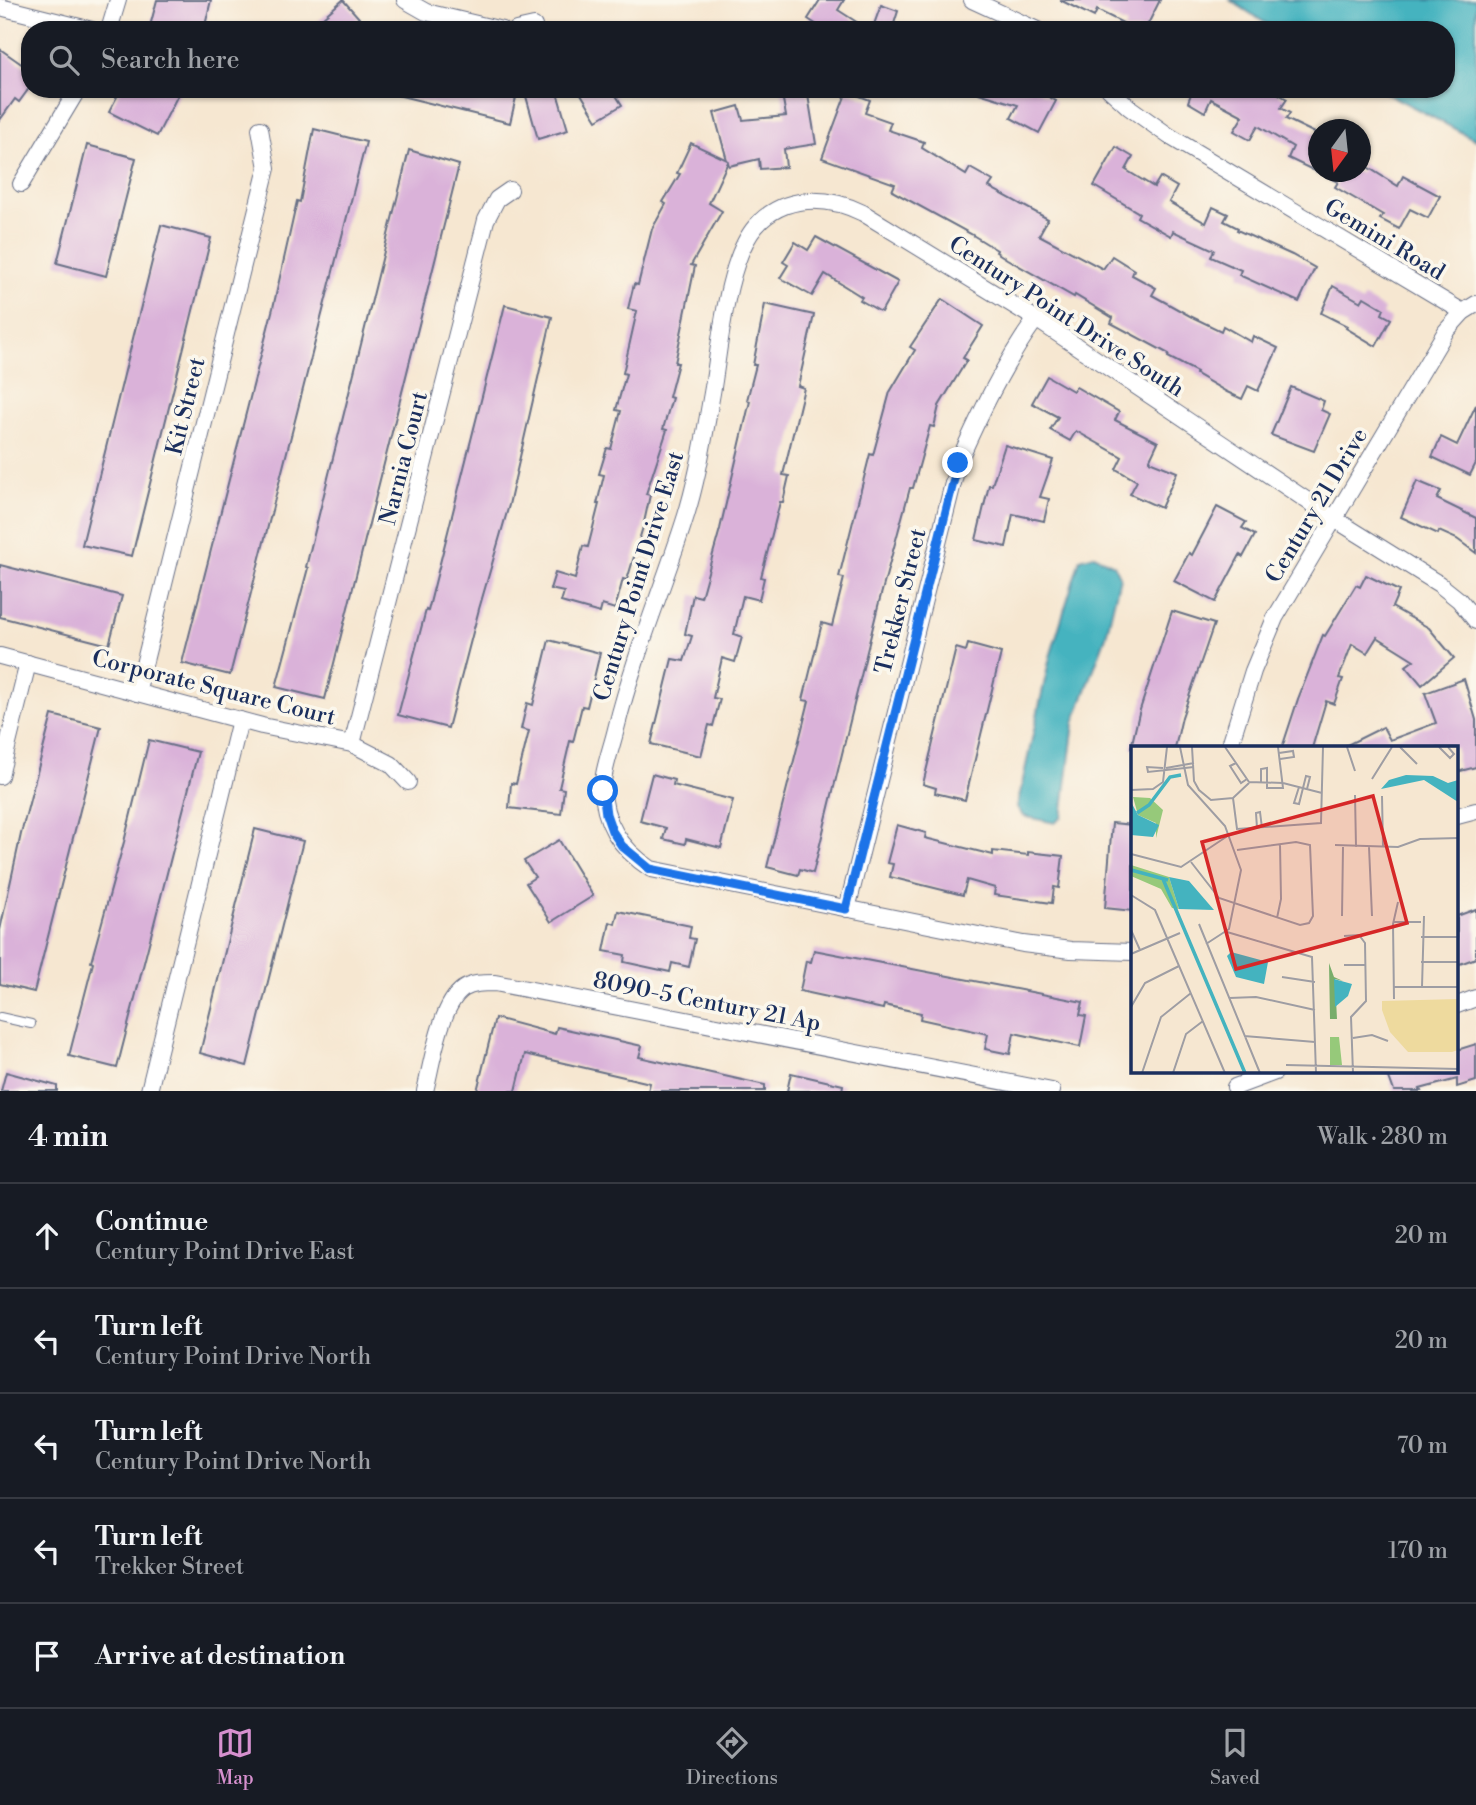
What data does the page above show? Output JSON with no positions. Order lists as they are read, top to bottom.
{
  "streets": {
    "street": [
      "Gemini Road",
      "Century Point Drive South",
      "Kit Street",
      "Narnia Court",
      "Century 21 Drive",
      "Century Point Drive East",
      "Trekker Street",
      "Corporate Square Court",
      "8090-5 Century 21 Ap"
    ]
  },
  "crossings": [
    ["Gemini Road", "Century 21 Drive"],
    ["Century Point Drive South", "Century 21 Drive"],
    ["Century Point Drive South", "Century Point Drive East"],
    ["Century Point Drive South", "Trekker Street"],
    ["Kit Street", "Corporate Square Court"],
    ["Narnia Court", "Corporate Square Court"],
    ["Century Point Drive East", "Trekker Street"]
  ],
  "north": "bottom",
  "page": {
    "search": "Search here",
    "heading": ["4 min", "Walk · 280 m"],
    "list": [
      ["Continue", "Century Point Drive East", "20 m"],
      ["Turn left", "Century Point Drive North", "20 m"],
      ["Turn left", "Century Point Drive North", "70 m"],
      ["Turn left", "Trekker Street", "170 m"],
      "Arrive at destination"
    ],
    "nav": ["Map", "Directions", "Saved"]
  }
}
